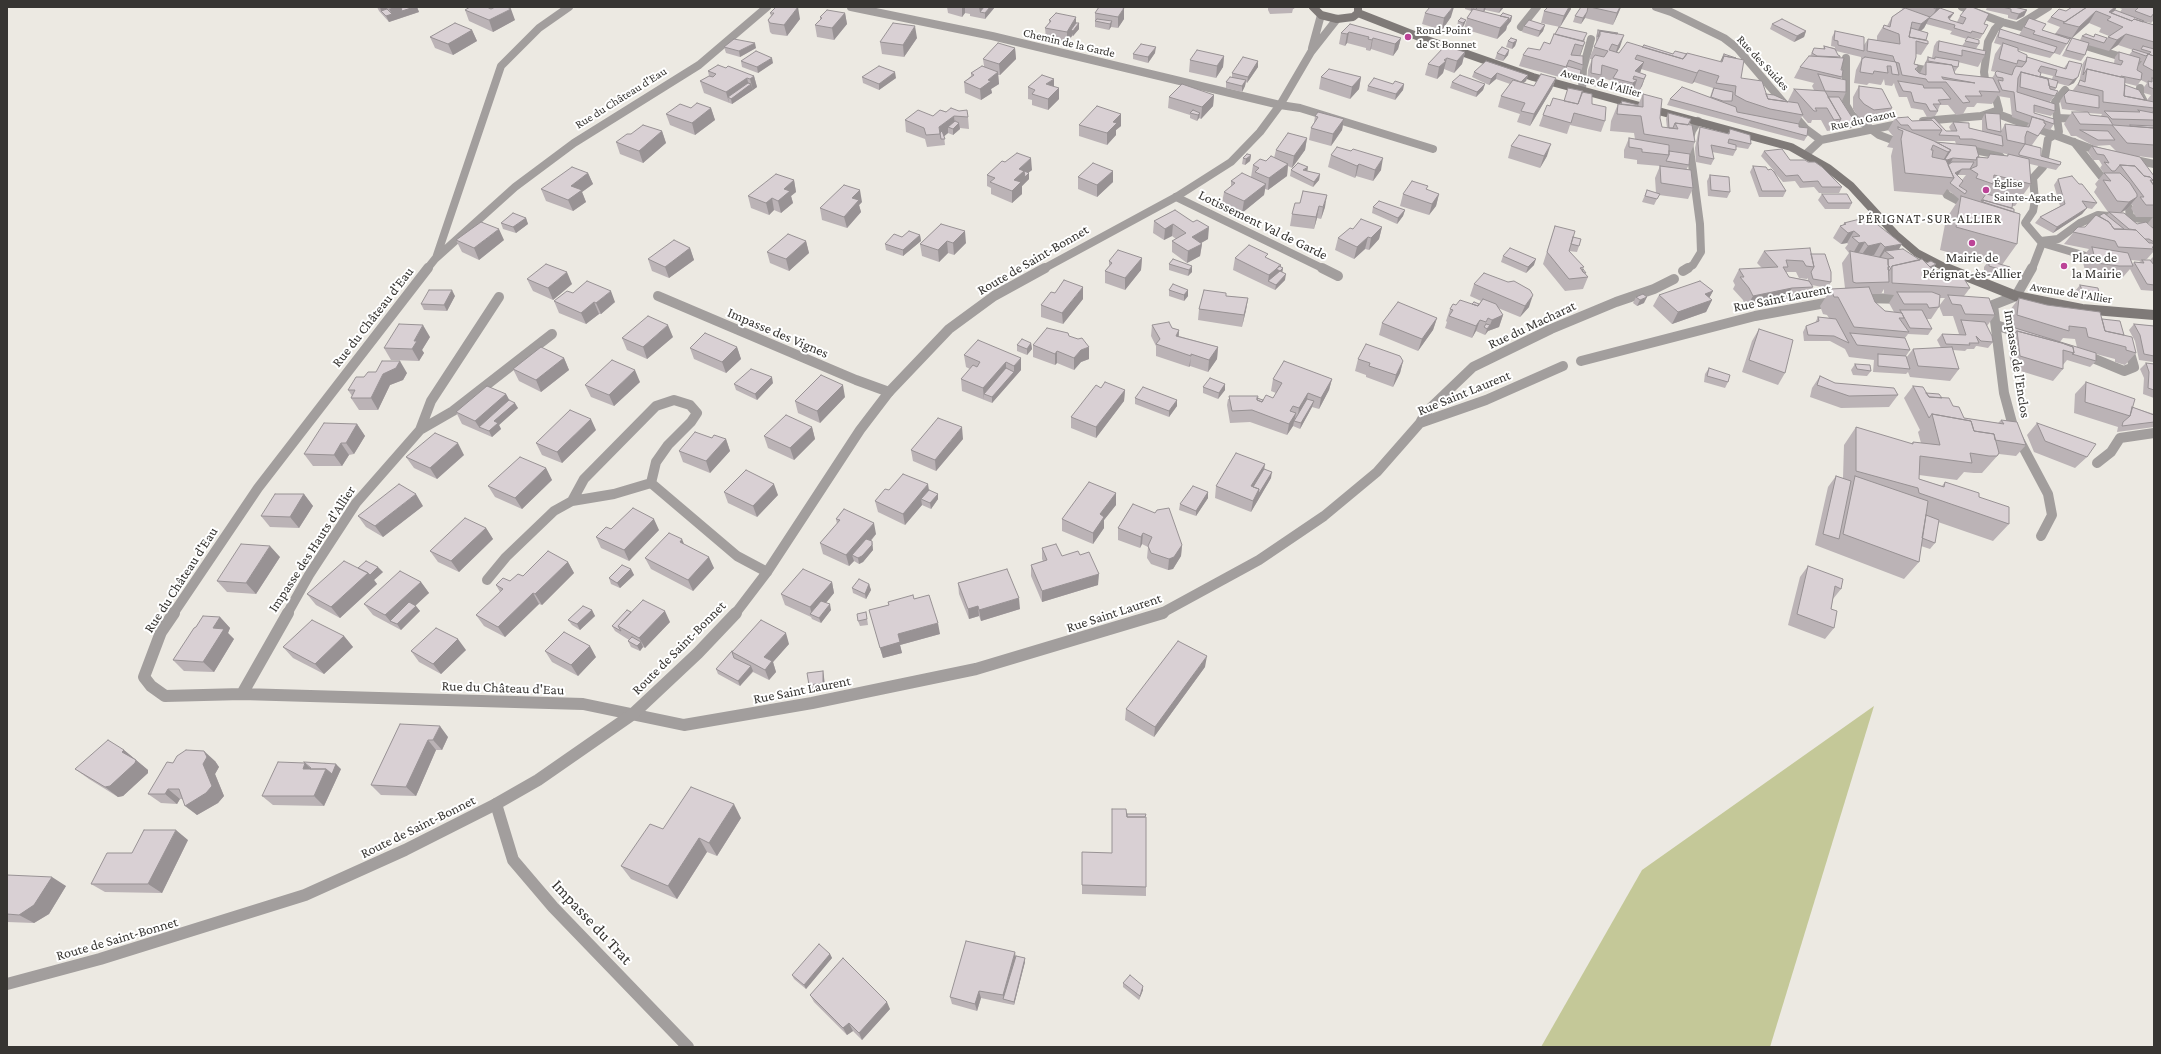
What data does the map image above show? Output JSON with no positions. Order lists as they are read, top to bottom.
{
  "streets": {
    "main road": ["Avenue de l'Allier"],
    "street": [
      "Chemin de la Garde",
      "Rue des Suides",
      "Rue du Château d'Eau",
      "Rue du Gazou",
      "Lotissement Val de Garde",
      "Route de Saint-Bonnet",
      "Rue Saint Laurent",
      "Rue du Macharat",
      "Impasse des Vignes",
      "Impasse de l'Enclos",
      "Impasse des Hauts d'Allier",
      "Impasse du Trat"
    ]
  },
  "crossings": [
    ["Chemin de la Garde", "Route de Saint-Bonnet"],
    ["Rue des Suides", "Rue du Gazou"],
    ["Avenue de l'Allier", "Rue du Gazou"],
    ["Avenue de l'Allier", "Impasse de l'Enclos"],
    ["Rue du Château d'Eau", "Route de Saint-Bonnet"],
    ["Rue du Château d'Eau", "Rue Saint Laurent"],
    ["Rue du Château d'Eau", "Impasse des Hauts d'Allier"],
    ["Lotissement Val de Garde", "Route de Saint-Bonnet"],
    ["Route de Saint-Bonnet", "Rue Saint Laurent"],
    ["Route de Saint-Bonnet", "Impasse des Vignes"],
    ["Route de Saint-Bonnet", "Impasse du Trat"],
    ["Rue Saint Laurent", "Rue du Macharat"]
  ],
  "districts": ["PÉRIGNAT-SUR-ALLIER"],
  "places": [
    "Rond-Point de St Bonnet",
    "Église Sainte-Agathe",
    "Mairie de Pérignat-ès-Allier",
    "Place de la Mairie"
  ]
}
